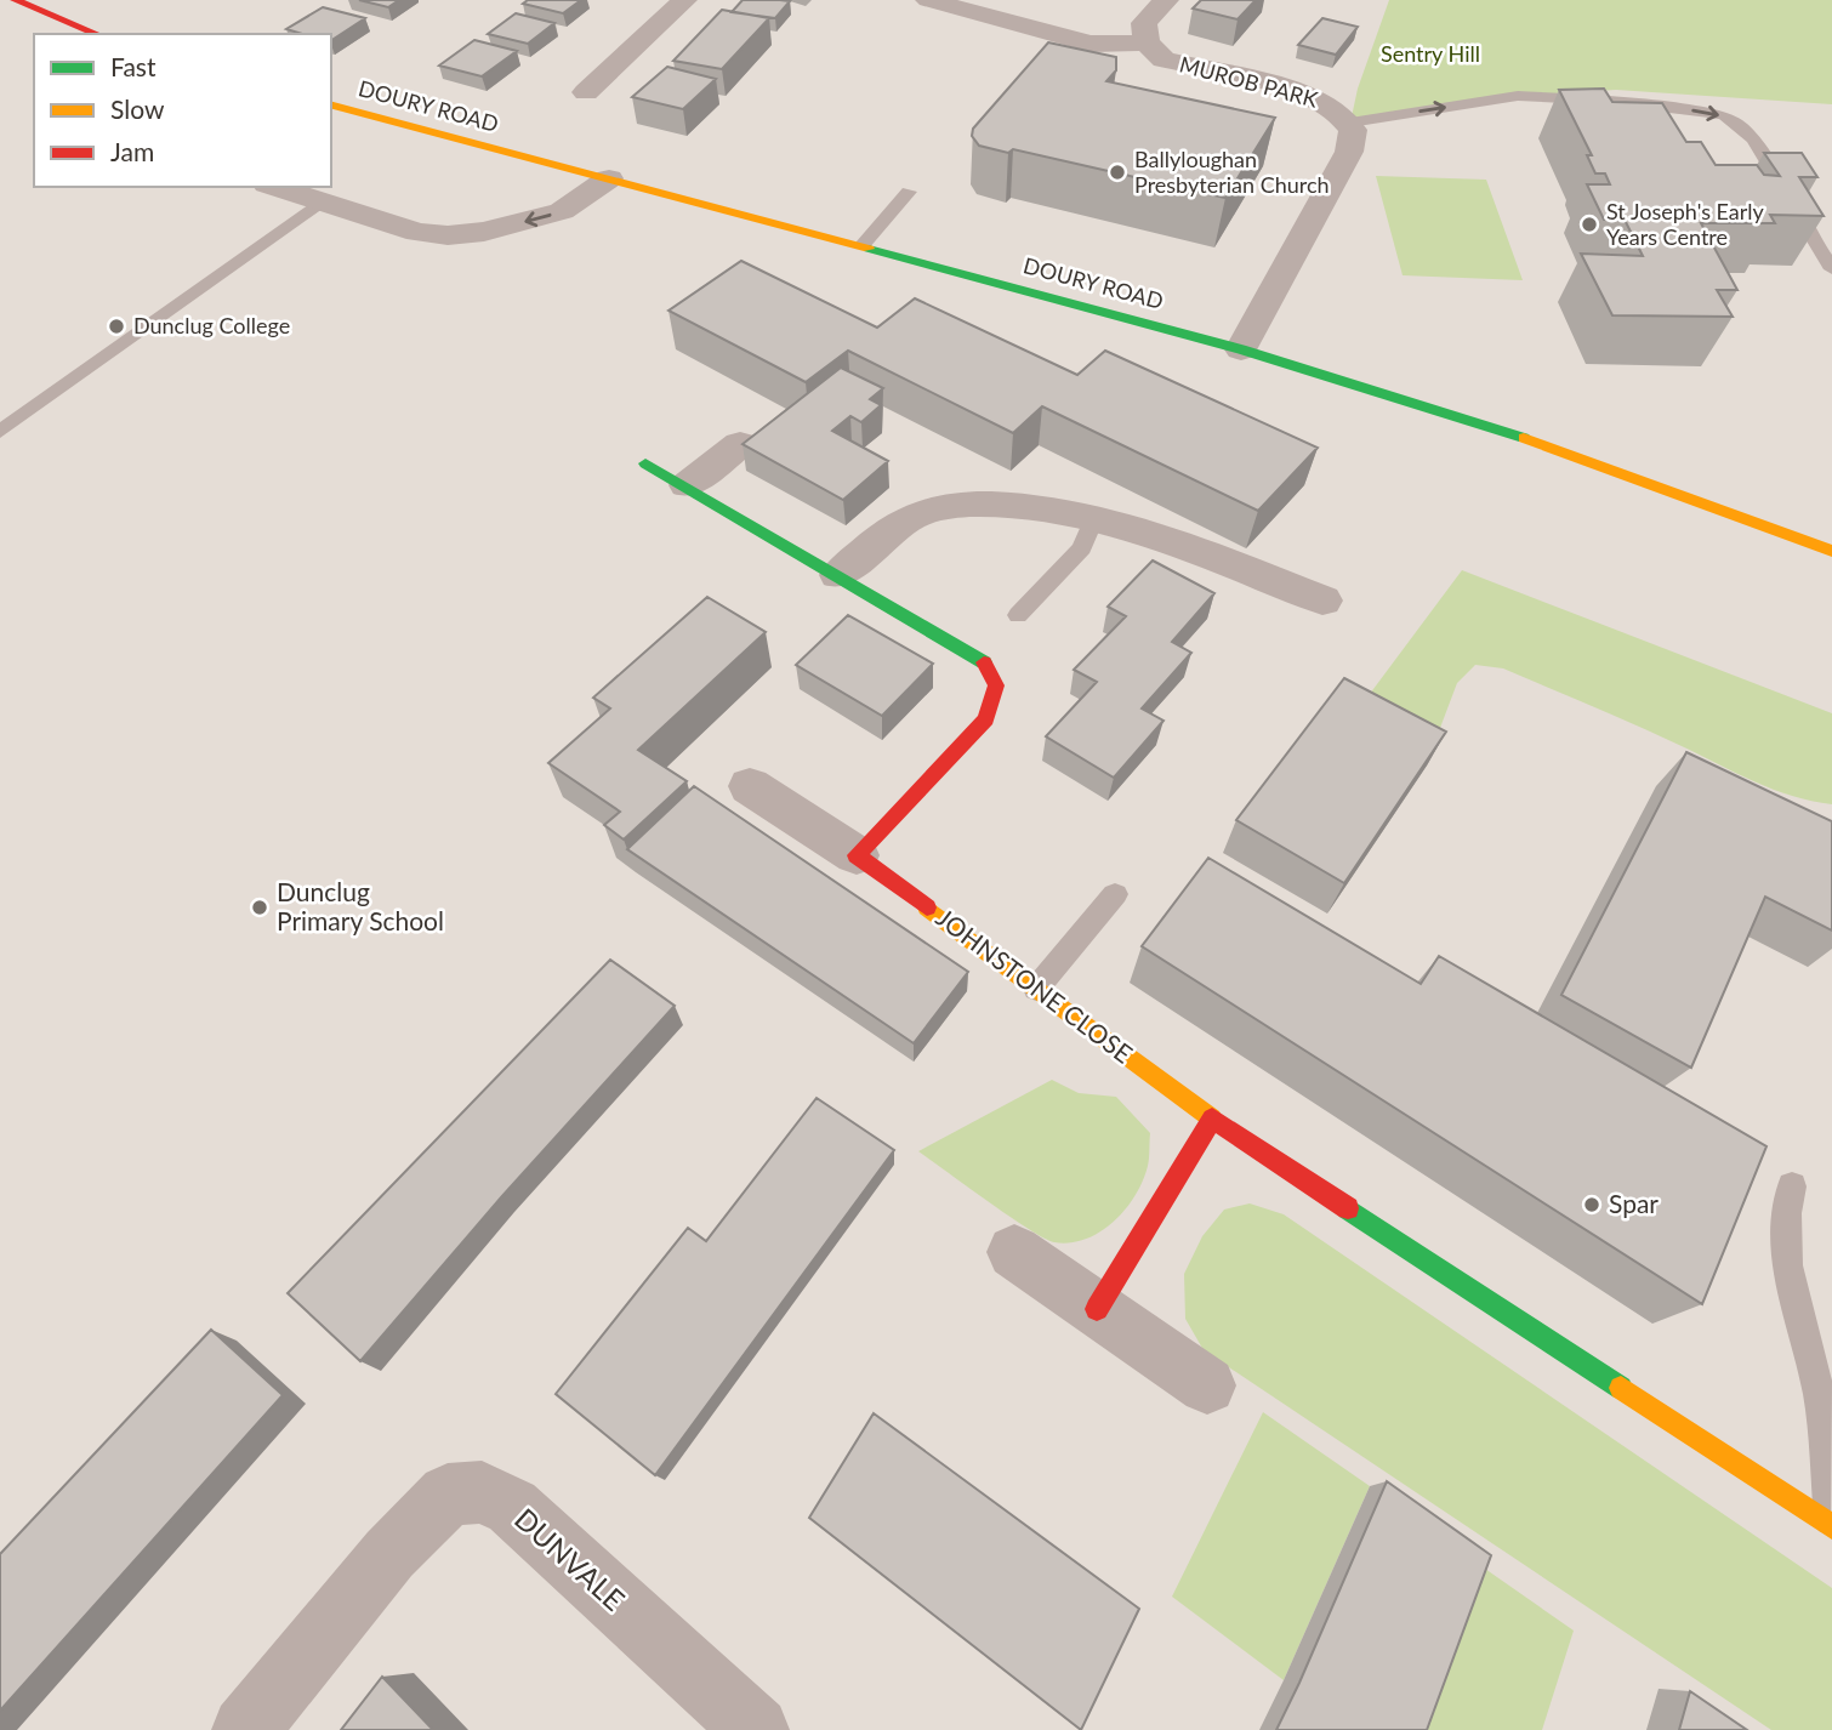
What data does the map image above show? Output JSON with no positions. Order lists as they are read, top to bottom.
{
  "streets": {
    "street": [
      "MUROB PARK",
      "DOURY ROAD",
      "JOHNSTONE CLOSE",
      "DUNVALE"
    ]
  },
  "crossings": [
    ["MUROB PARK", "DOURY ROAD"]
  ],
  "parks": ["Sentry Hill"],
  "places": [
    "Ballyloughan Presbyterian Church",
    "St Joseph's Early Years Centre",
    "Dunclug College",
    "Dunclug Primary School",
    "Spar"
  ],
  "legend": ["Fast", "Slow", "Jam"]
}
